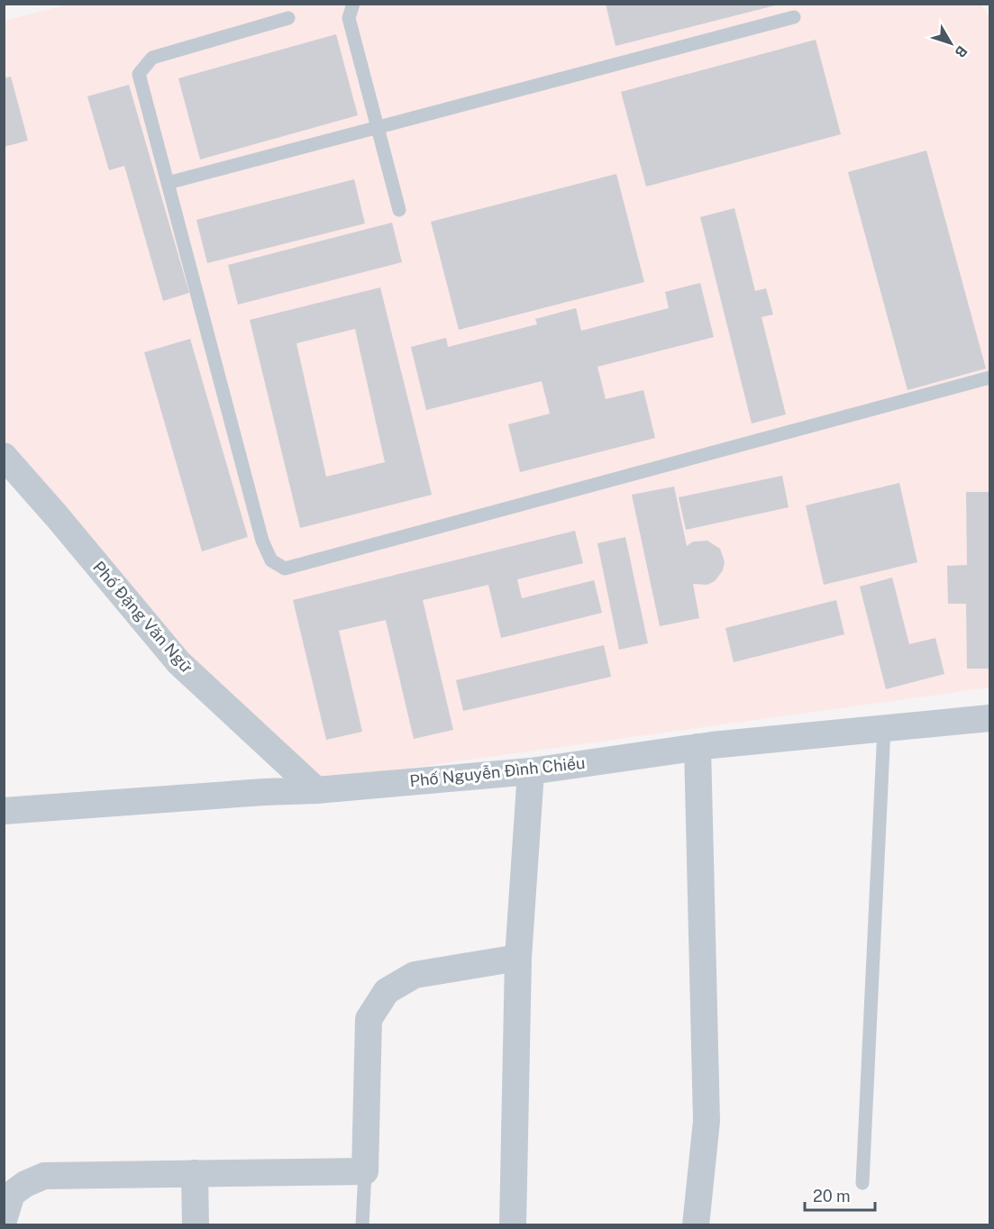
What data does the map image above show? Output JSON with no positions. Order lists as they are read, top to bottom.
{
  "streets": {
    "street": ["Phố Đặng Văn Ngữ", "Phố Nguyễn Đình Chiểu"]
  },
  "crossings": [
    ["Phố Đặng Văn Ngữ", "Phố Nguyễn Đình Chiểu"]
  ],
  "scale_bar": "20 m",
  "north": "bottom right"
}
